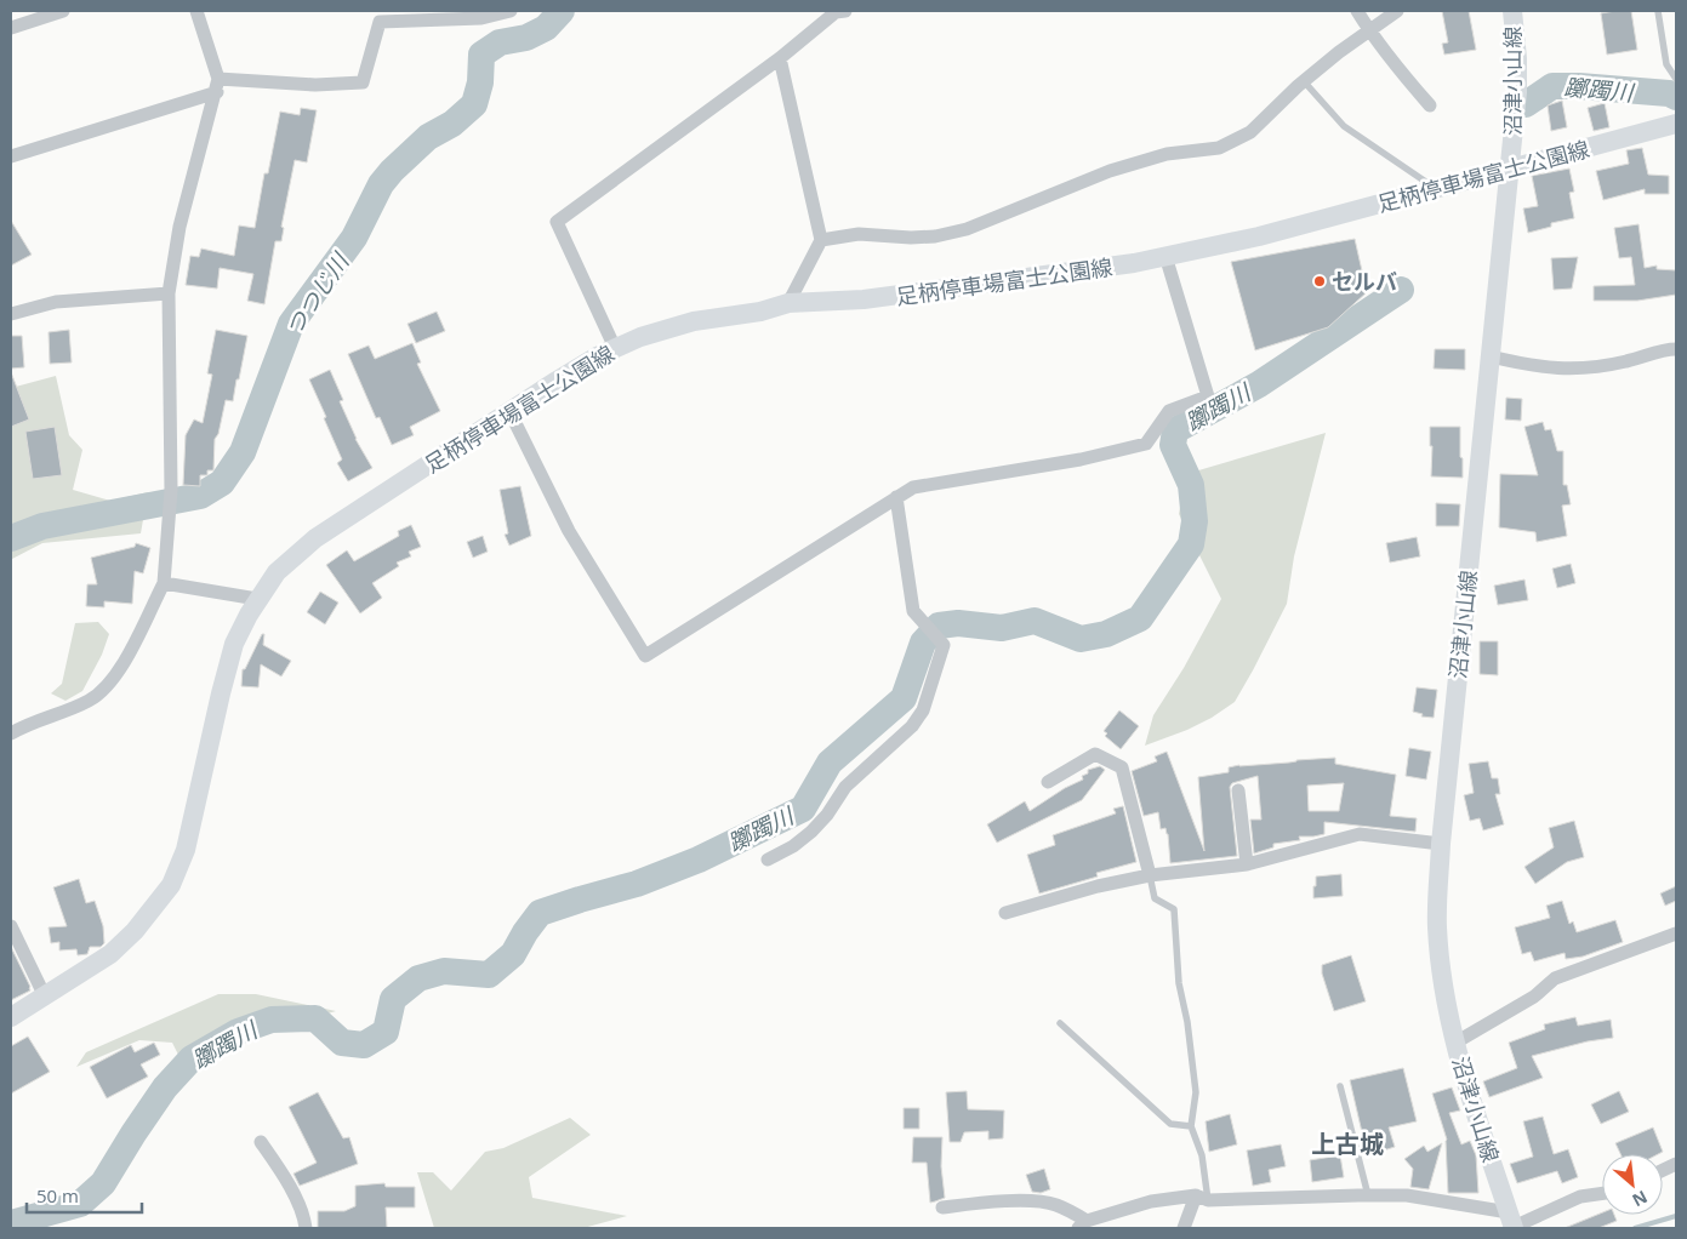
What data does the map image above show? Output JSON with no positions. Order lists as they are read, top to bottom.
{
  "streets": {
    "main road": ["沼津小山線", "足柄停車場富士公園線"]
  },
  "crossings": [
    ["沼津小山線", "足柄停車場富士公園線"]
  ],
  "districts": ["上古城"],
  "water": ["躑躅川", "つつじ川"],
  "places": ["セルバ"],
  "scale_bar": "50 m",
  "north": "bottom right"
}
